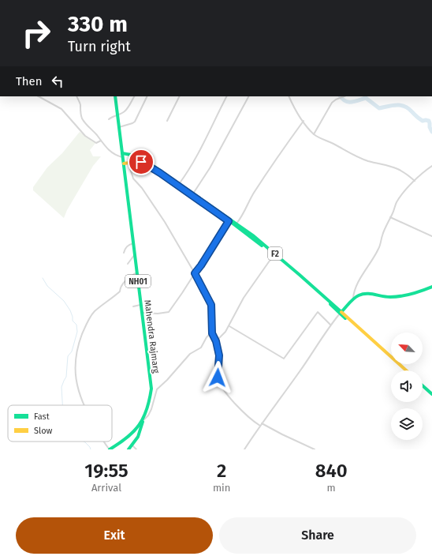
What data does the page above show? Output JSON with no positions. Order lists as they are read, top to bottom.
{
  "streets": {
    "main road": ["F2", "NH01", "Mahendra Rajmarg"]
  },
  "crossings": [
    ["F2", "Mahendra Rajmarg"]
  ],
  "legend": ["Fast", "Slow"],
  "north": "top left",
  "page": {
    "turn": ["330 m", "Turn right"],
    "then": "Then",
    "eta": [
      "19:55",
      "Arrival",
      "2",
      "min",
      "840",
      "m"
    ],
    "buttons": ["Exit", "Share"]
  }
}
